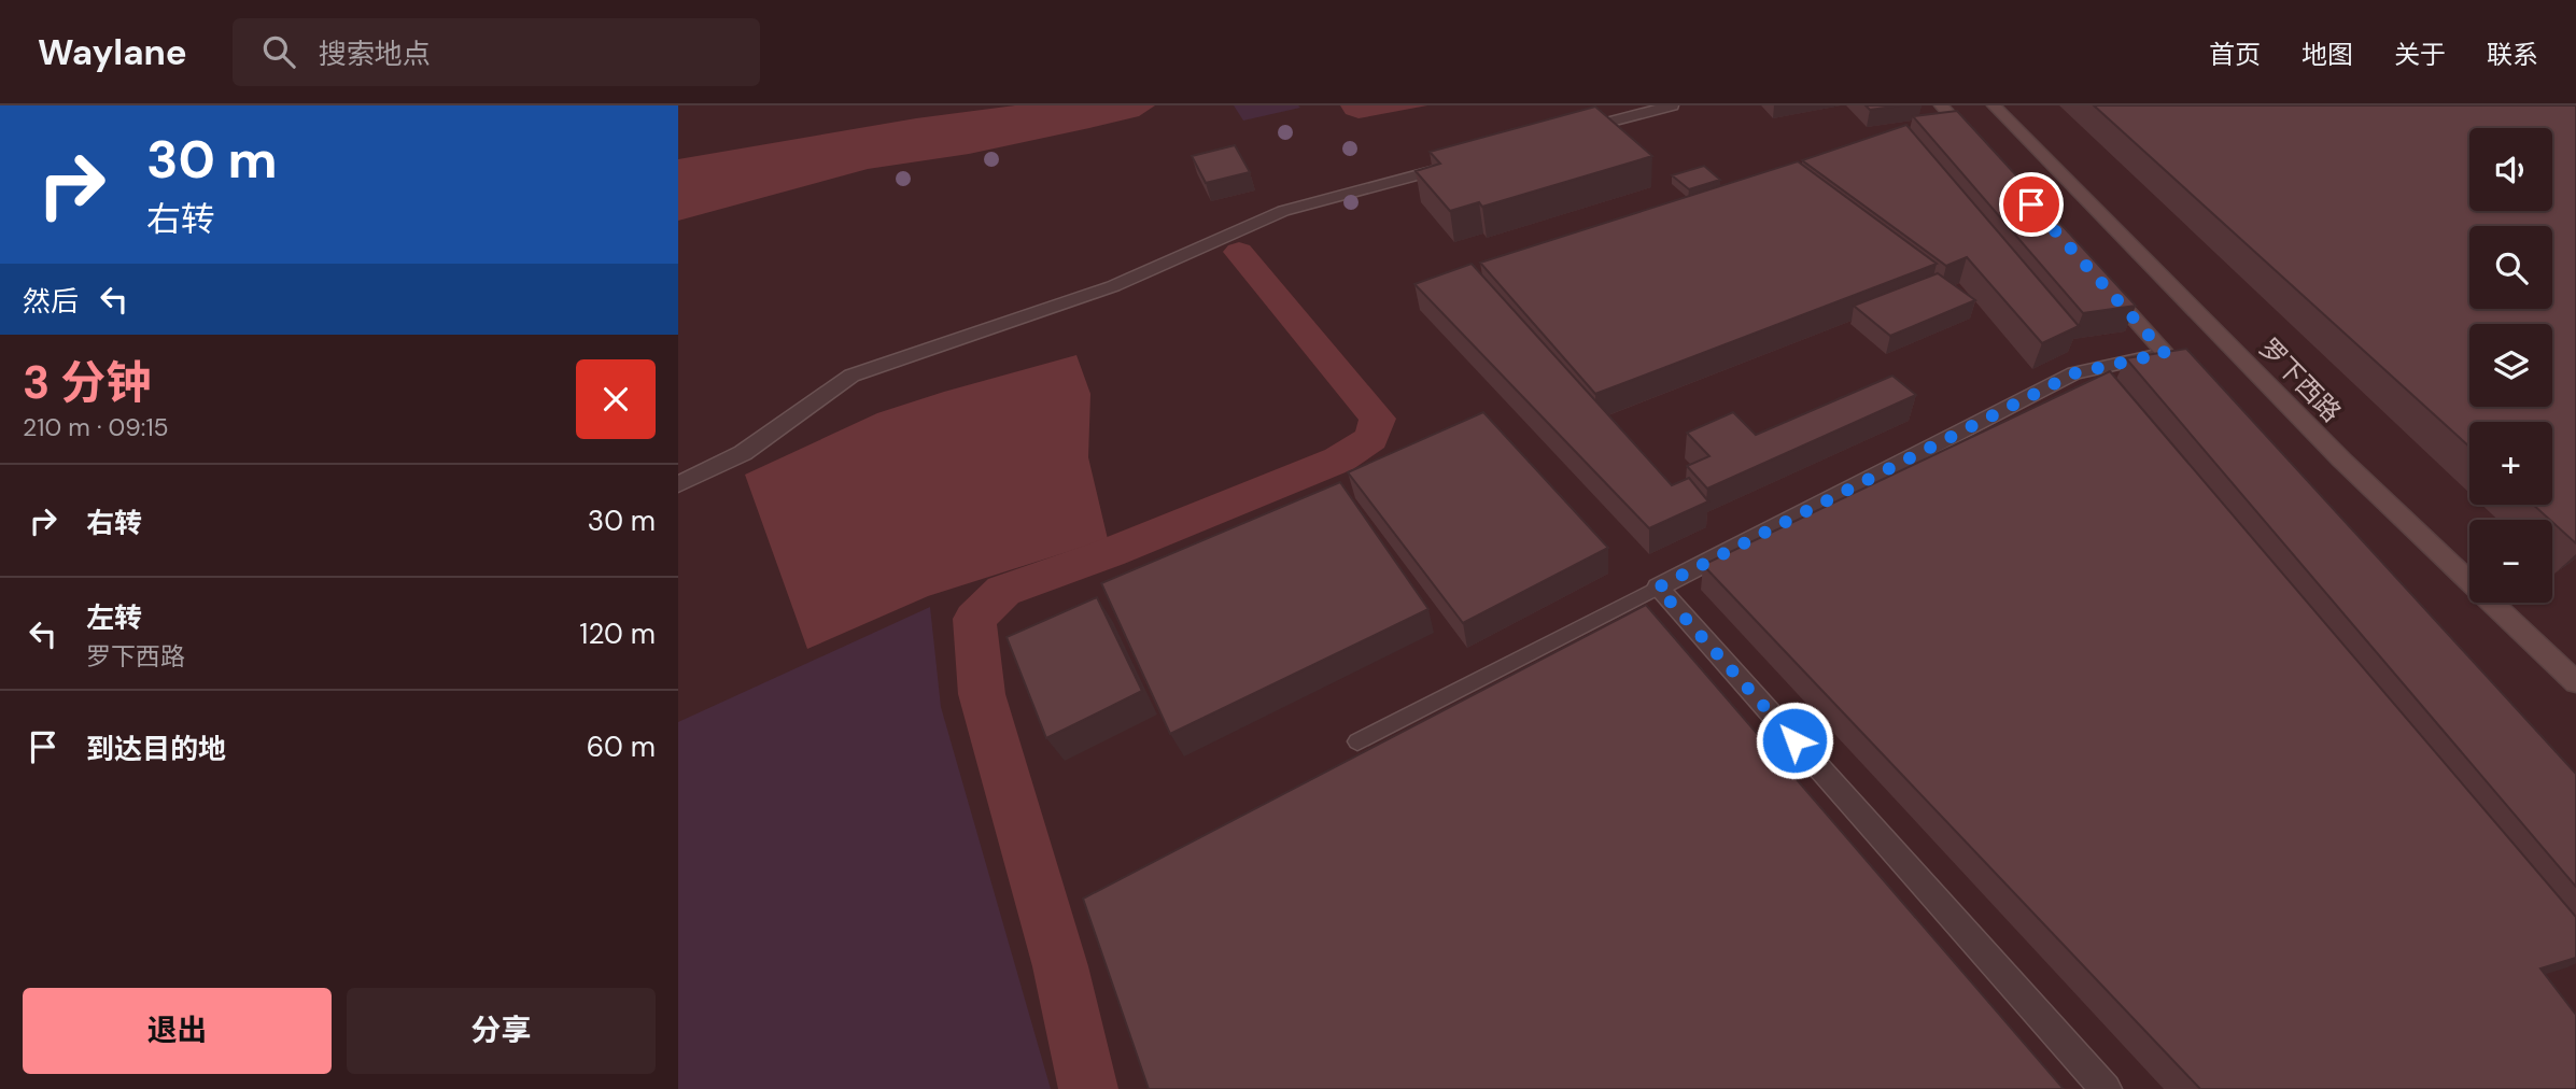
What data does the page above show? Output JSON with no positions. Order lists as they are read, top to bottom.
{
  "streets": {
    "main road": ["罗下西路"]
  },
  "page": {
    "header": "Waylane",
    "search": "搜索地点",
    "nav": [
      "首页",
      "地图",
      "关于",
      "联系"
    ],
    "turn": ["30 m", "右转"],
    "map_buttons": ["+", "−"],
    "then": "然后",
    "heading": ["3 分钟", "210 m · 09:15"],
    "list": [
      {
        "name": "右转",
        "value": "30 m"
      },
      {
        "name": "左转",
        "note": "罗下西路",
        "value": "120 m"
      },
      {
        "name": "到达目的地",
        "value": "60 m"
      }
    ],
    "buttons": ["退出", "分享"]
  }
}
